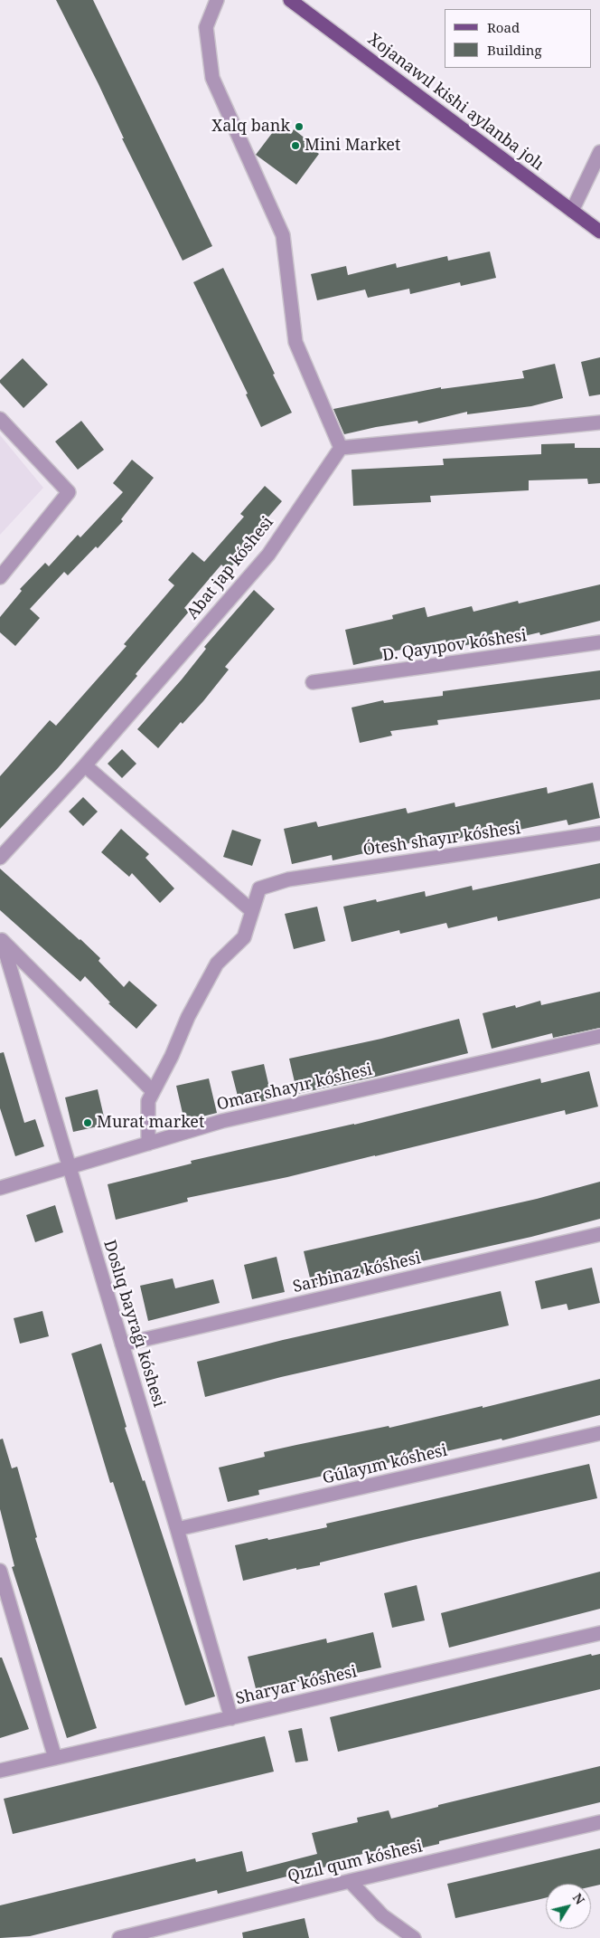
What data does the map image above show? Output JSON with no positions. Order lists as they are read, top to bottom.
{
  "streets": {
    "main road": ["Xojanawıl kishi aylanba jolı"],
    "street": [
      "Abat jap kóshesi",
      "D. Qayıpov kóshesi",
      "Ótesh shayır kóshesi",
      "Omar shayır kóshesi",
      "Sarbinaz kóshesi",
      "Doslıq bayraǵı kóshesi",
      "Gúlayım kóshesi",
      "Sharyar kóshesi",
      "Qızıl qum kóshesi"
    ]
  },
  "crossings": [
    ["Omar shayır kóshesi", "Doslıq bayraǵı kóshesi"],
    ["Sarbinaz kóshesi", "Doslıq bayraǵı kóshesi"],
    ["Doslıq bayraǵı kóshesi", "Gúlayım kóshesi"],
    ["Doslıq bayraǵı kóshesi", "Sharyar kóshesi"]
  ],
  "places": ["Xalq bank", "Mini Market", "Murat market"],
  "legend": ["Road", "Building"],
  "north": "top right"
}
